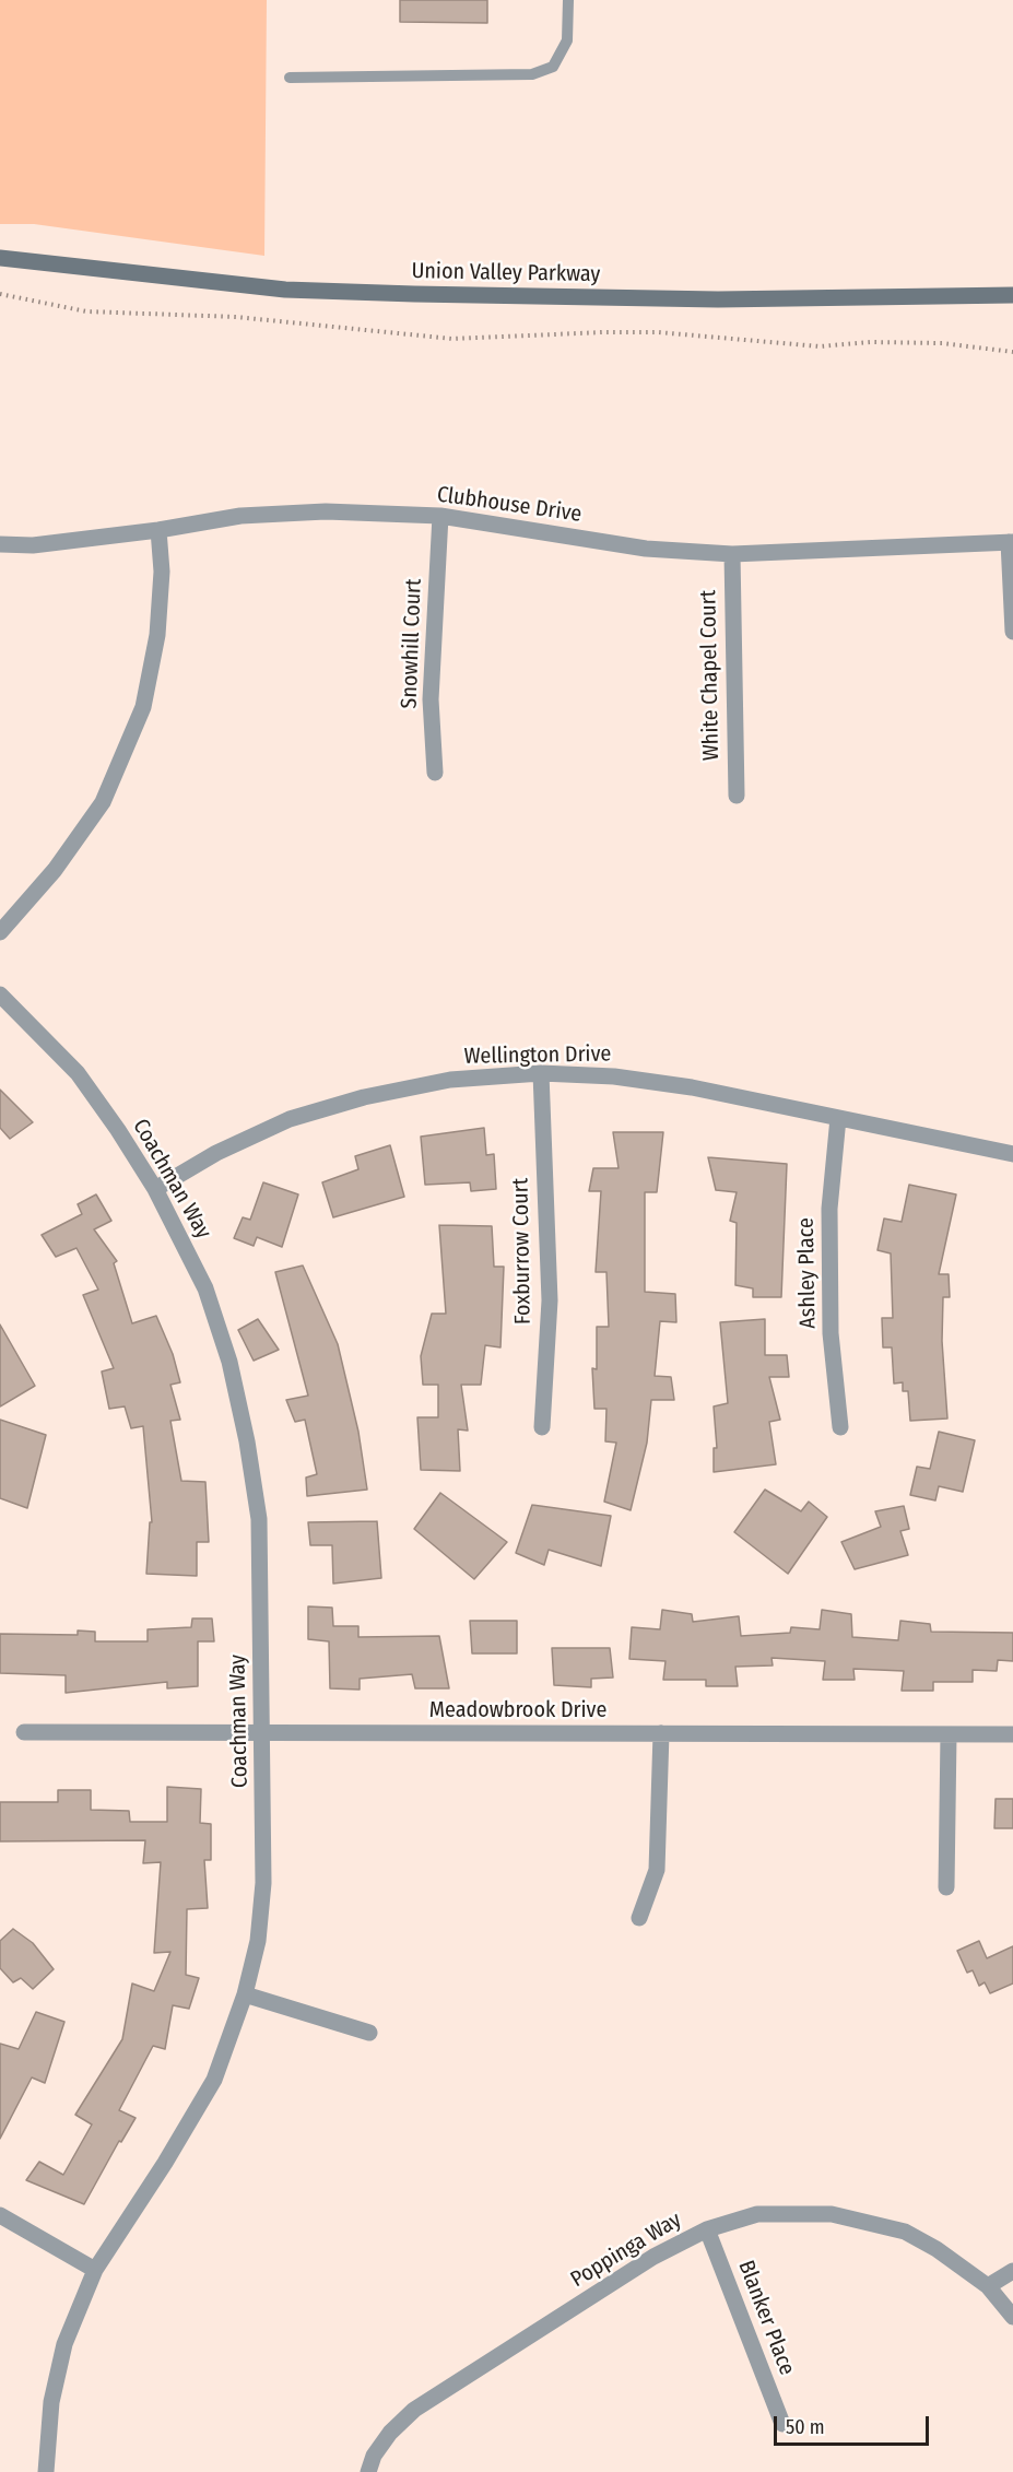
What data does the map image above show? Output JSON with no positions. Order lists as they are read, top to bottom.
{
  "streets": {
    "street": [
      "Union Valley Parkway",
      "Clubhouse Drive",
      "Snowhill Court",
      "White Chapel Court",
      "Wellington Drive",
      "Coachman Way",
      "Foxburrow Court",
      "Ashley Place",
      "Meadowbrook Drive",
      "Poppinga Way",
      "Blanker Place"
    ]
  },
  "crossings": [
    ["Clubhouse Drive", "Snowhill Court"],
    ["Clubhouse Drive", "White Chapel Court"],
    ["Wellington Drive", "Coachman Way"],
    ["Wellington Drive", "Foxburrow Court"],
    ["Wellington Drive", "Ashley Place"],
    ["Coachman Way", "Meadowbrook Drive"],
    ["Poppinga Way", "Blanker Place"]
  ],
  "scale_bar": "50 m"
}
